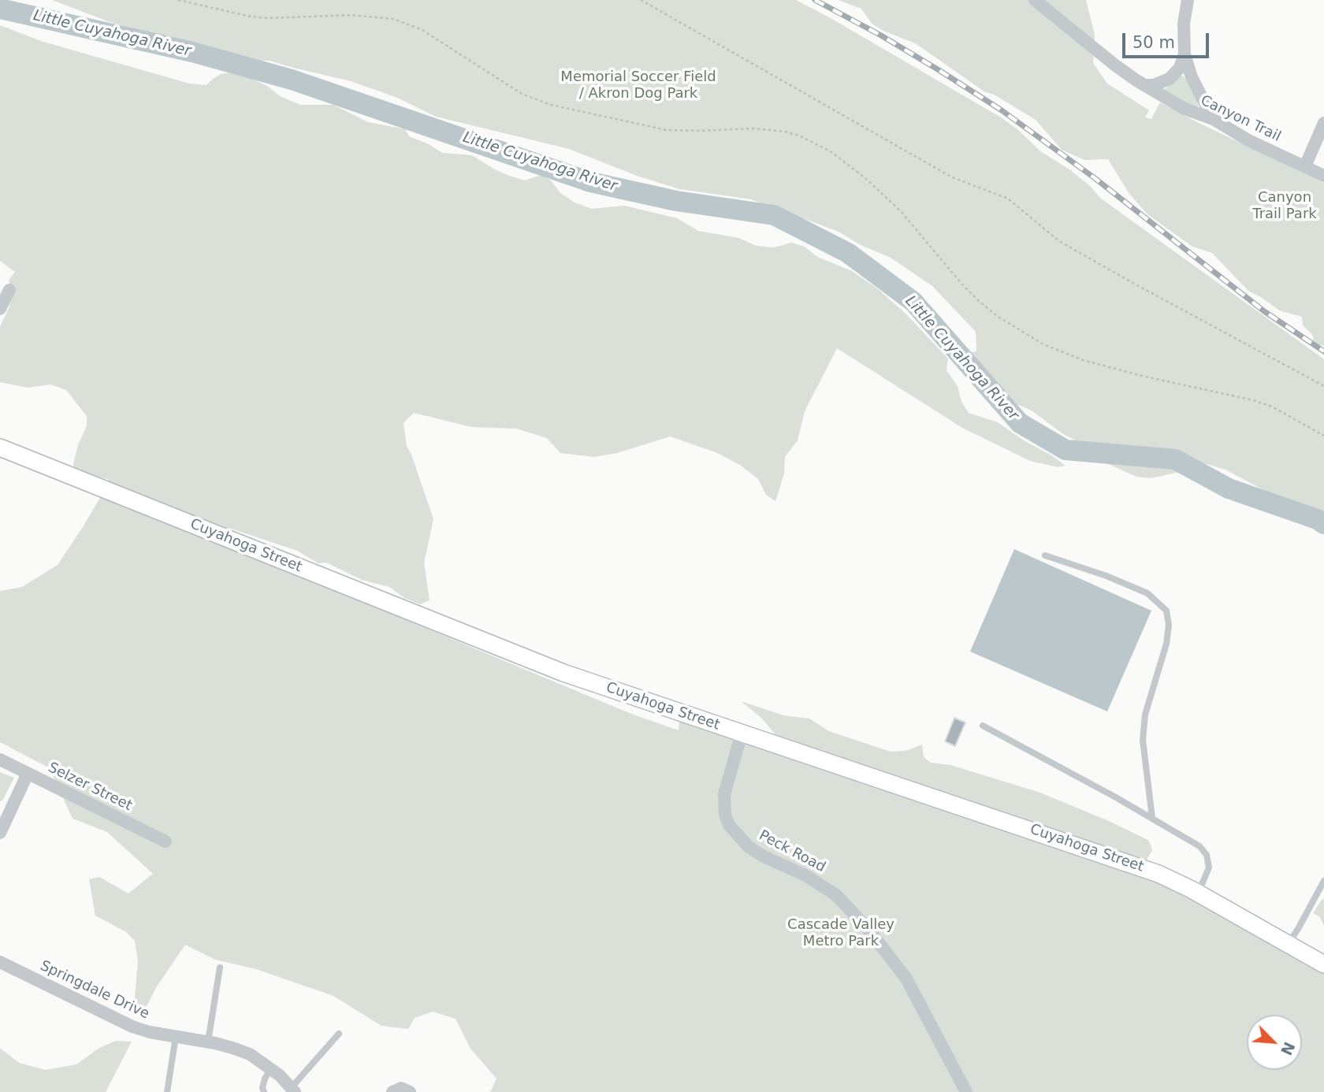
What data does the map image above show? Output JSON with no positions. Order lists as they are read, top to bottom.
{
  "streets": {
    "street": [
      "Canyon Trail",
      "Cuyahoga Street",
      "Selzer Street",
      "Peck Road",
      "Springdale Drive"
    ]
  },
  "crossings": [
    ["Cuyahoga Street", "Peck Road"]
  ],
  "water": ["Little Cuyahoga River"],
  "parks": ["Memorial Soccer Field / Akron Dog Park", "Canyon Trail Park", "Cascade Valley Metro Park"],
  "scale_bar": "50 m",
  "north": "bottom right"
}
